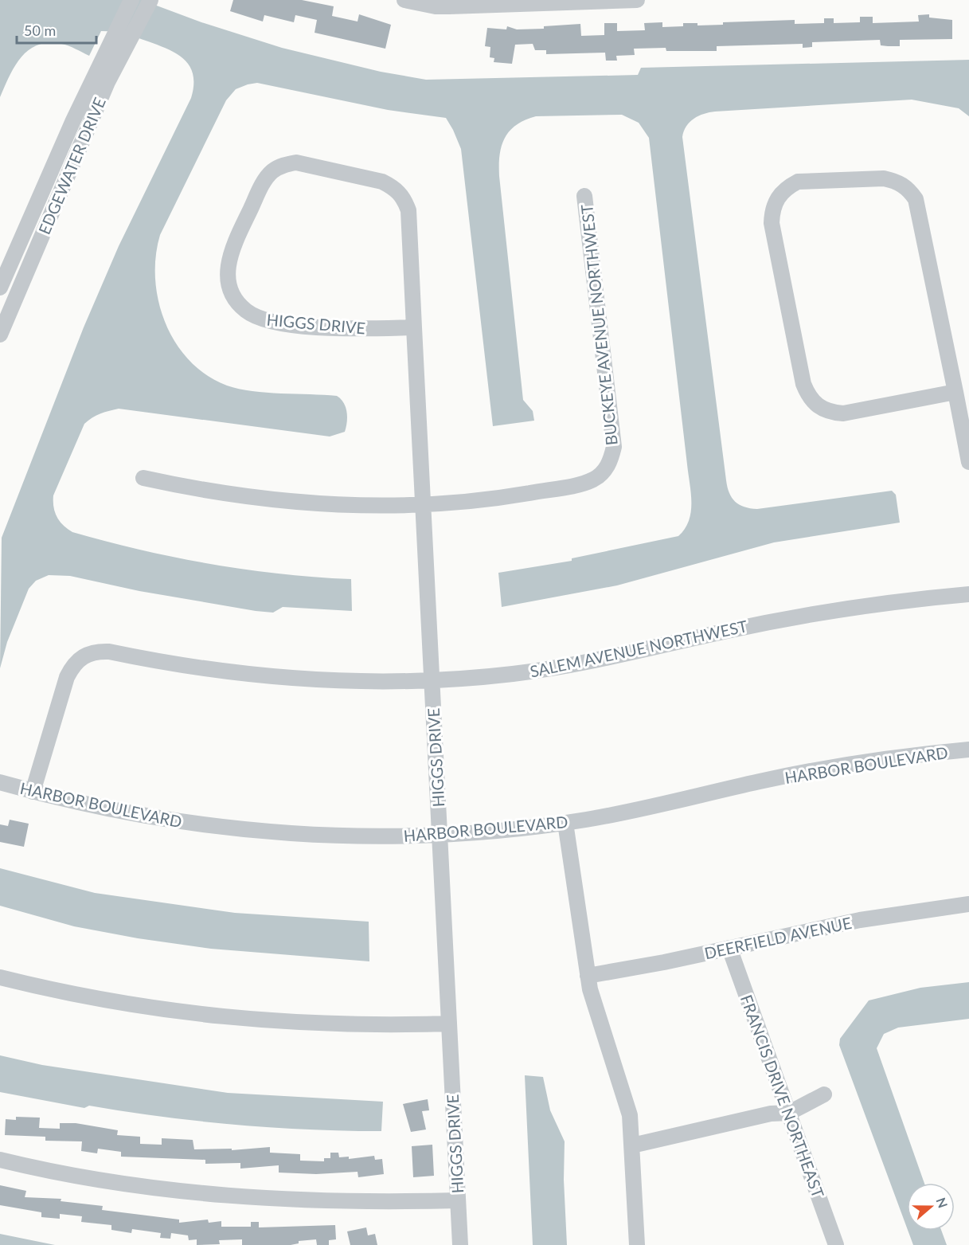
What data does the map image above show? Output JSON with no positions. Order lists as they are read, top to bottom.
{
  "streets": {
    "street": [
      "EDGEWATER DRIVE",
      "HIGGS DRIVE",
      "BUCKEYE AVENUE NORTHWEST",
      "SALEM AVENUE NORTHWEST",
      "HARBOR BOULEVARD",
      "DEERFIELD AVENUE",
      "FRANCIS DRIVE NORTHEAST"
    ]
  },
  "crossings": [
    ["HIGGS DRIVE", "BUCKEYE AVENUE NORTHWEST"],
    ["HIGGS DRIVE", "SALEM AVENUE NORTHWEST"],
    ["HIGGS DRIVE", "HARBOR BOULEVARD"],
    ["SALEM AVENUE NORTHWEST", "HARBOR BOULEVARD"],
    ["DEERFIELD AVENUE", "FRANCIS DRIVE NORTHEAST"]
  ],
  "scale_bar": "50 m",
  "north": "right"
}
